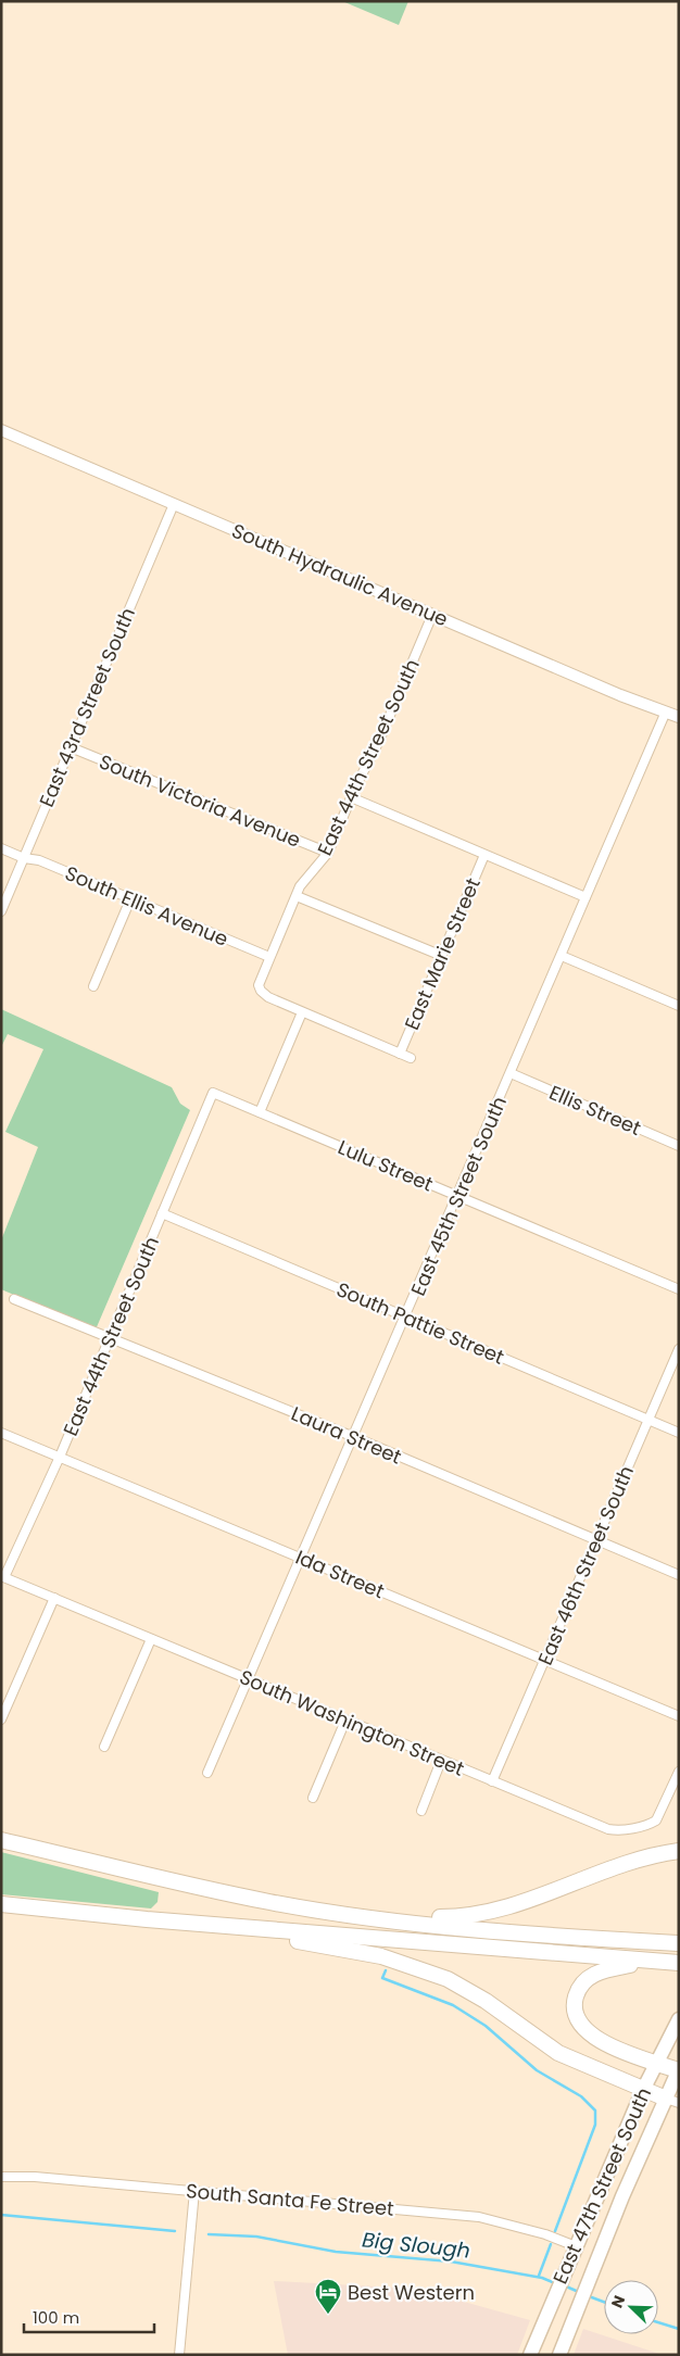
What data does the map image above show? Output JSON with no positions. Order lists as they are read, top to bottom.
{
  "streets": {
    "main road": ["East 47th Street South"],
    "street": [
      "South Hydraulic Avenue",
      "East 43rd Street South",
      "East 44th Street South",
      "South Victoria Avenue",
      "South Ellis Avenue",
      "East Marie Street",
      "Ellis Street",
      "Lulu Street",
      "East 45th Street South",
      "South Pattie Street",
      "Laura Street",
      "East 46th Street South",
      "Ida Street",
      "South Washington Street",
      "South Santa Fe Street"
    ]
  },
  "crossings": [
    ["South Hydraulic Avenue", "East 43rd Street South"],
    ["South Hydraulic Avenue", "East 44th Street South"],
    ["South Hydraulic Avenue", "East 45th Street South"],
    ["East 43rd Street South", "South Victoria Avenue"],
    ["East 43rd Street South", "South Ellis Avenue"],
    ["East 44th Street South", "South Victoria Avenue"],
    ["East 44th Street South", "South Ellis Avenue"],
    ["East 44th Street South", "Lulu Street"],
    ["East 44th Street South", "South Pattie Street"],
    ["East 44th Street South", "Laura Street"],
    ["East 44th Street South", "Ida Street"],
    ["East 44th Street South", "South Washington Street"],
    ["Ellis Street", "East 45th Street South"],
    ["Lulu Street", "East 45th Street South"],
    ["East 45th Street South", "South Pattie Street"],
    ["East 45th Street South", "Laura Street"],
    ["East 45th Street South", "Ida Street"],
    ["East 45th Street South", "South Washington Street"],
    ["South Pattie Street", "East 46th Street South"],
    ["Laura Street", "East 46th Street South"],
    ["East 46th Street South", "Ida Street"],
    ["East 46th Street South", "South Washington Street"],
    ["East 47th Street South", "South Santa Fe Street"]
  ],
  "water": ["Big Slough"],
  "places": {
    "hotel": ["Best Western"]
  },
  "scale_bar": "100 m",
  "north": "top left"
}
